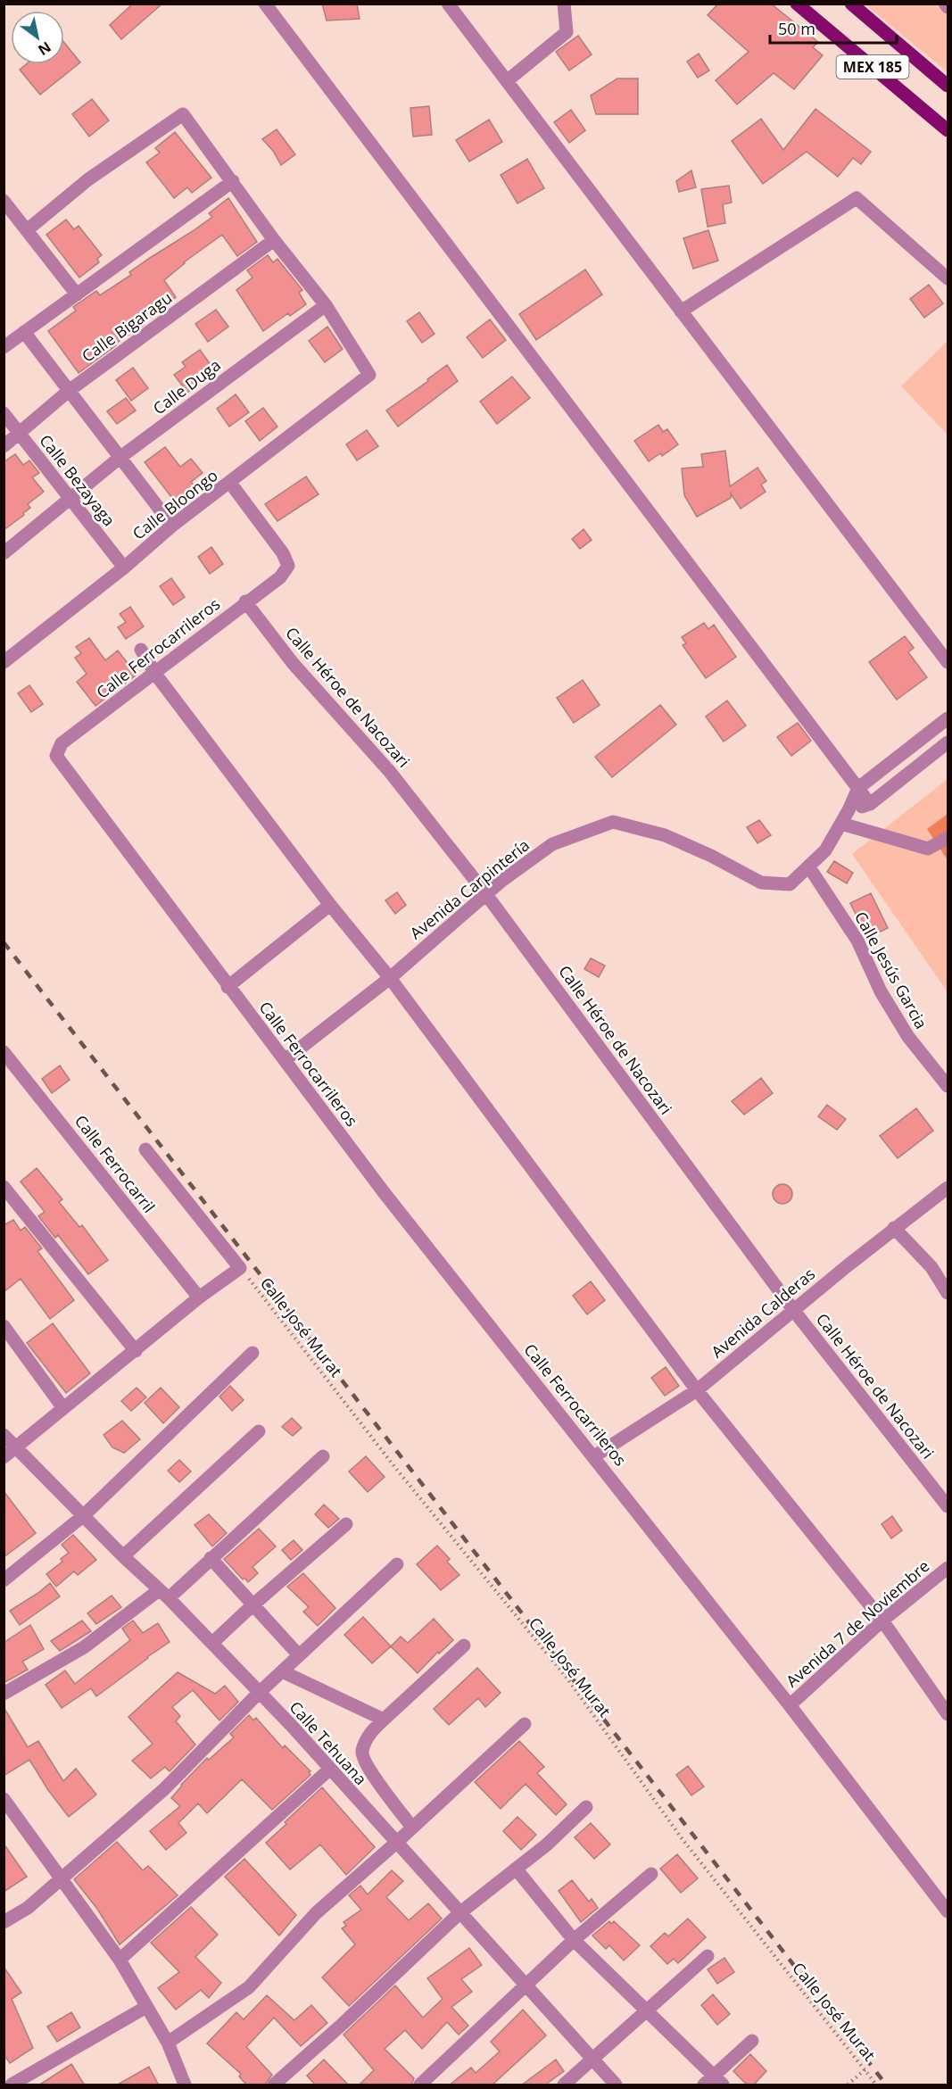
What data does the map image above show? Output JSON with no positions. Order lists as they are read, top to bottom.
{
  "streets": {
    "main road": ["MEX 185"],
    "street": [
      "Calle Bigaragu",
      "Calle Duga",
      "Calle Bezayaga",
      "Calle Bloongo",
      "Calle Ferrocarrileros",
      "Calle Héroe de Nacozari",
      "Avenida Carpintería",
      "Calle Jesús Garcia",
      "Calle Ferrocarril",
      "Avenida Calderas",
      "Avenida 7 de Noviembre",
      "Calle Tehuana"
    ],
    "path": ["Calle José Murat"]
  },
  "crossings": [
    ["Calle Bigaragu", "Calle Bezayaga"],
    ["Calle Duga", "Calle Bezayaga"],
    ["Calle Duga", "Calle Bloongo"],
    ["Calle Bezayaga", "Calle Bloongo"],
    ["Calle Bloongo", "Calle Ferrocarrileros"],
    ["Calle Ferrocarrileros", "Calle Héroe de Nacozari"],
    ["Calle Ferrocarrileros", "Avenida Carpintería"],
    ["Calle Ferrocarrileros", "Avenida Calderas"],
    ["Calle Ferrocarrileros", "Avenida 7 de Noviembre"],
    ["Calle Héroe de Nacozari", "Avenida Carpintería"],
    ["Calle Héroe de Nacozari", "Avenida Calderas"],
    ["Avenida Carpintería", "Calle Jesús Garcia"]
  ],
  "scale_bar": "50 m",
  "north": "bottom right"
}
